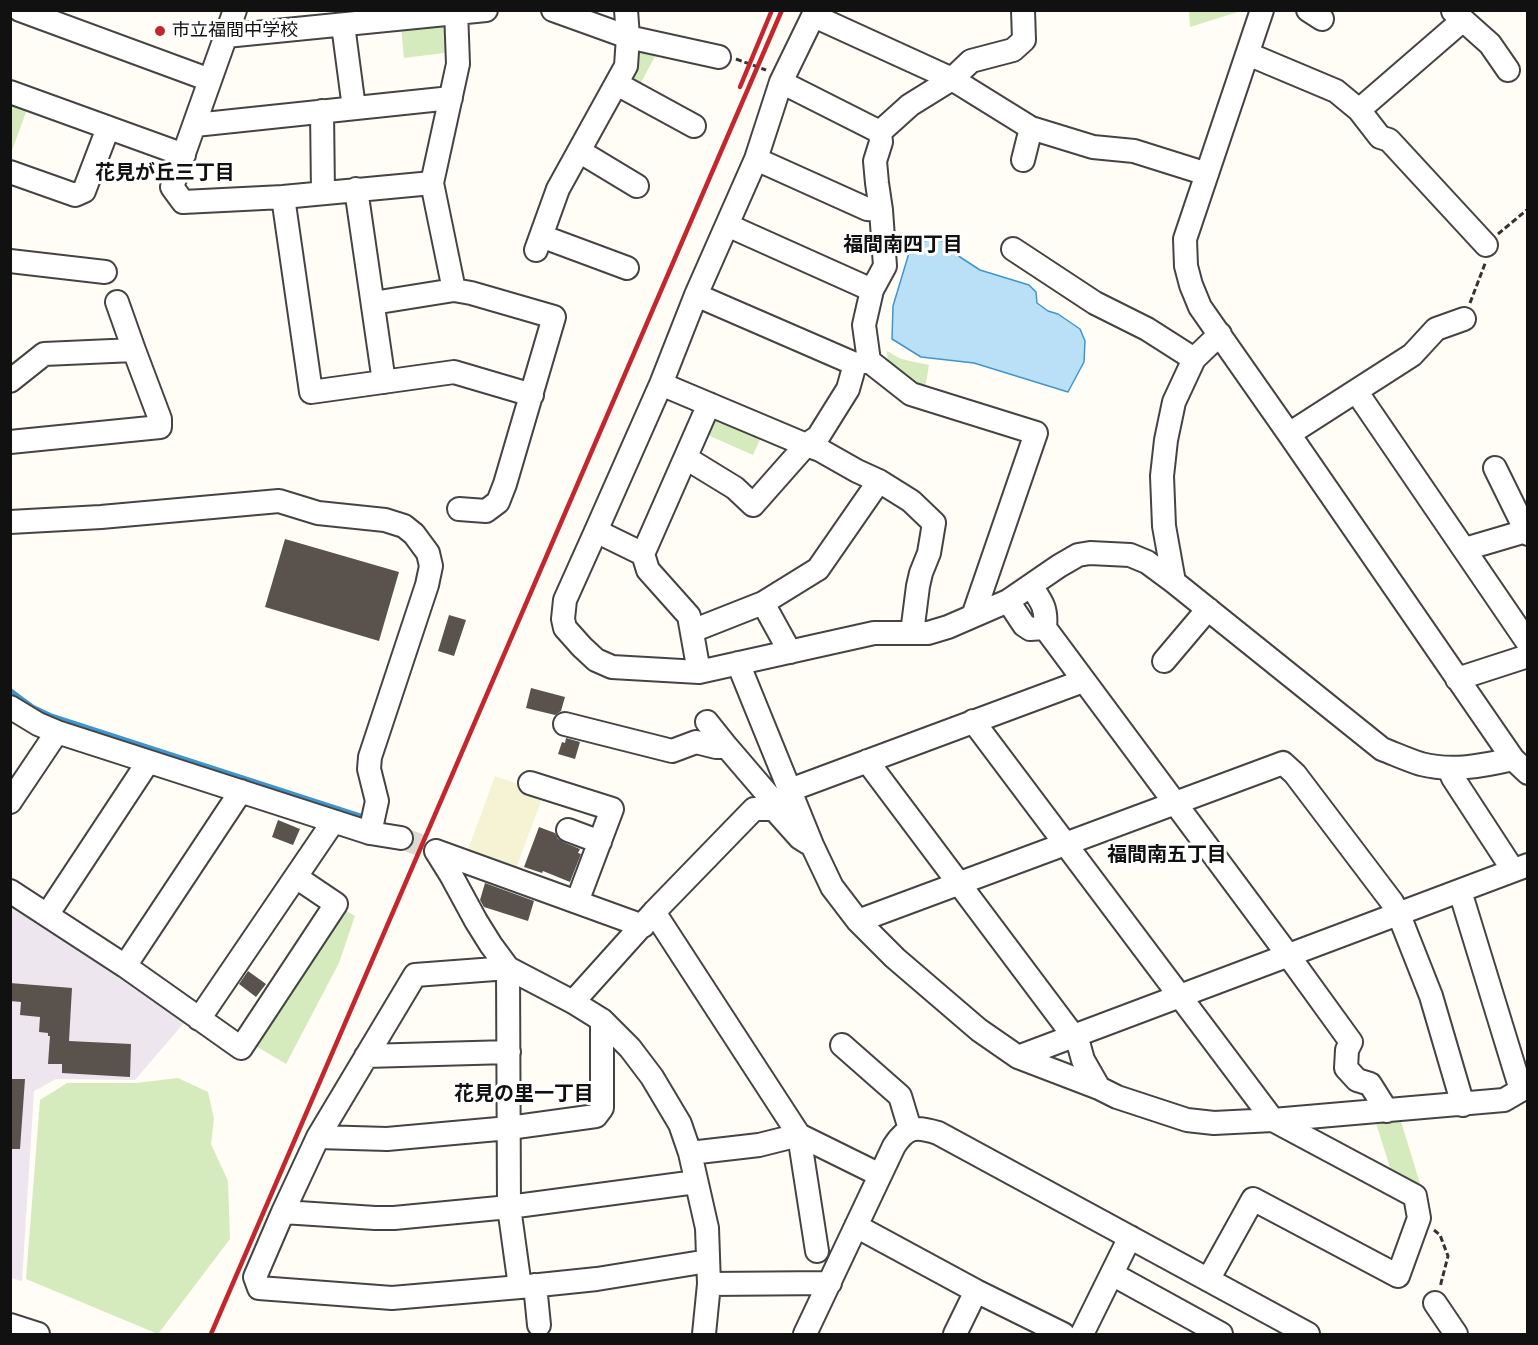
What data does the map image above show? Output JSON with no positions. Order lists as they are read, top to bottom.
{
  "districts": [
    "花見が丘三丁目",
    "福間南四丁目",
    "福間南五丁目",
    "花見の里一丁目"
  ],
  "places": ["市立福間中学校"]
}
